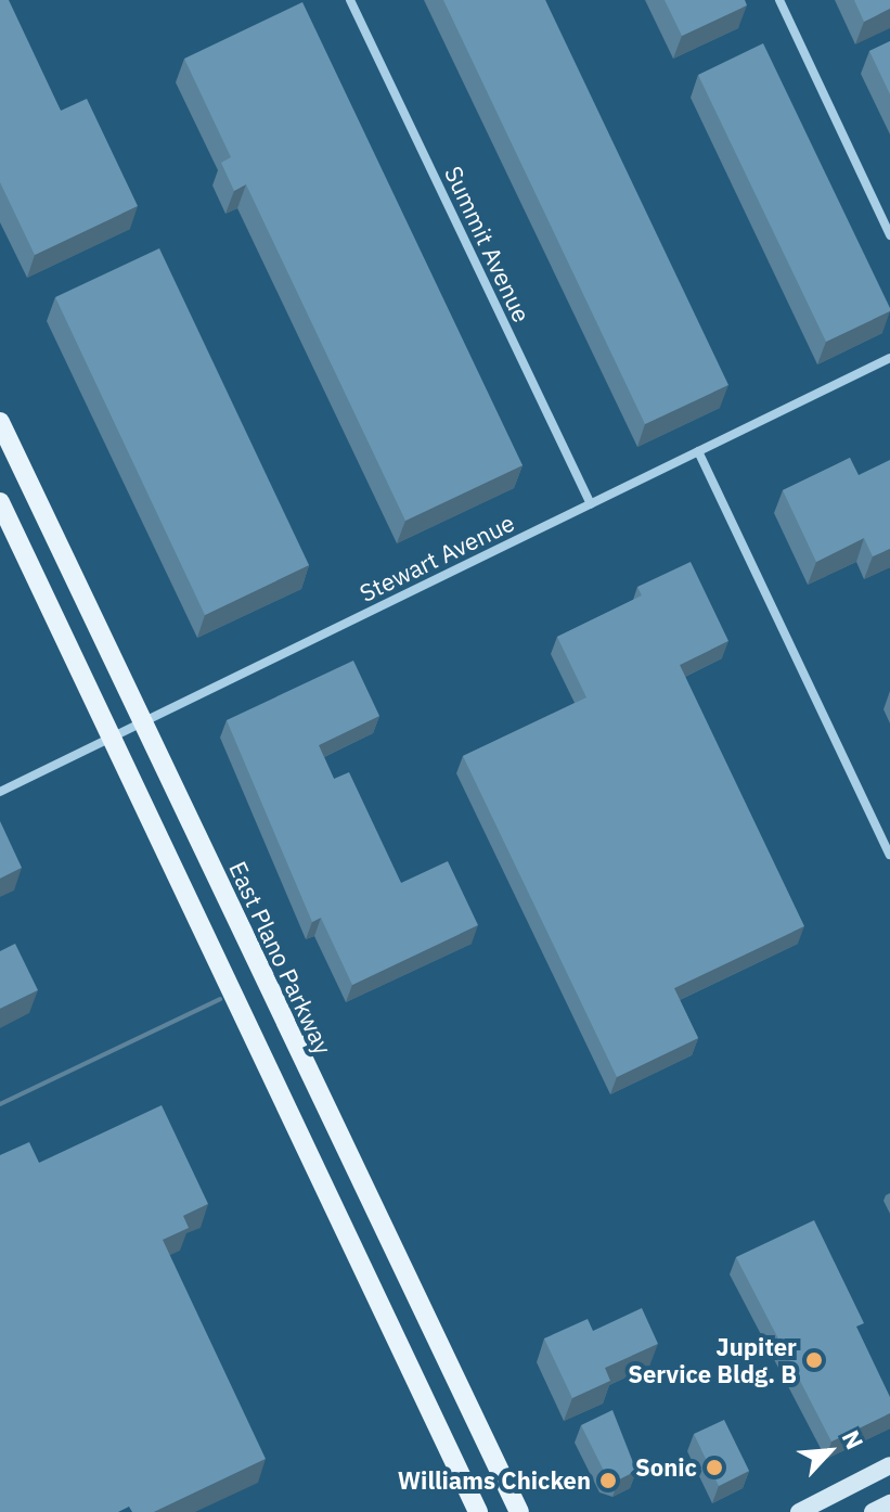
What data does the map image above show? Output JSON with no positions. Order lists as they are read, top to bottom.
{
  "streets": {
    "main road": ["East Plano Parkway"],
    "street": ["Summit Avenue", "Stewart Avenue"]
  },
  "crossings": [
    ["Summit Avenue", "Stewart Avenue"],
    ["Stewart Avenue", "East Plano Parkway"]
  ],
  "places": ["Jupiter Service Bldg. B", "Sonic", "Williams Chicken"],
  "north": "top right"
}
